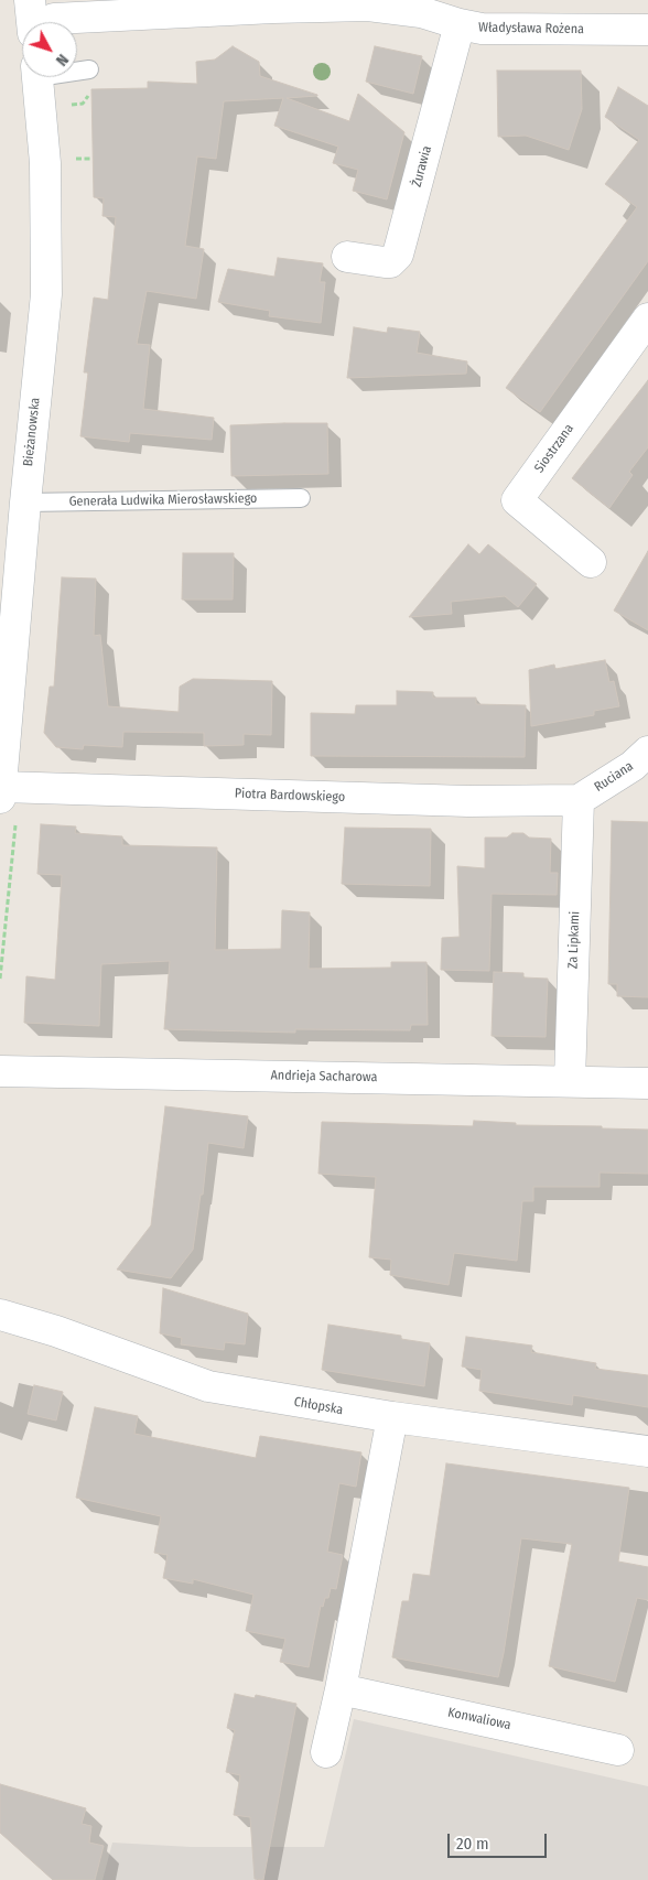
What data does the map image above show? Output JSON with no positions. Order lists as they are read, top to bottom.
{
  "streets": {
    "street": [
      "Władysława Rożena",
      "Żurawia",
      "Bieżanowska",
      "Siostrzana",
      "Ruciana",
      "Piotra Bardowskiego",
      "Za Lipkami",
      "Andrieja Sacharowa",
      "Chłopska",
      "Konwaliowa"
    ],
    "lane": ["Generała Ludwika Mierosławskiego"]
  },
  "crossings": [
    ["Władysława Rożena", "Żurawia"],
    ["Bieżanowska", "Generała Ludwika Mierosławskiego"],
    ["Bieżanowska", "Piotra Bardowskiego"],
    ["Ruciana", "Piotra Bardowskiego"],
    ["Ruciana", "Za Lipkami"],
    ["Piotra Bardowskiego", "Za Lipkami"],
    ["Za Lipkami", "Andrieja Sacharowa"]
  ],
  "scale_bar": "20 m",
  "north": "bottom right"
}
